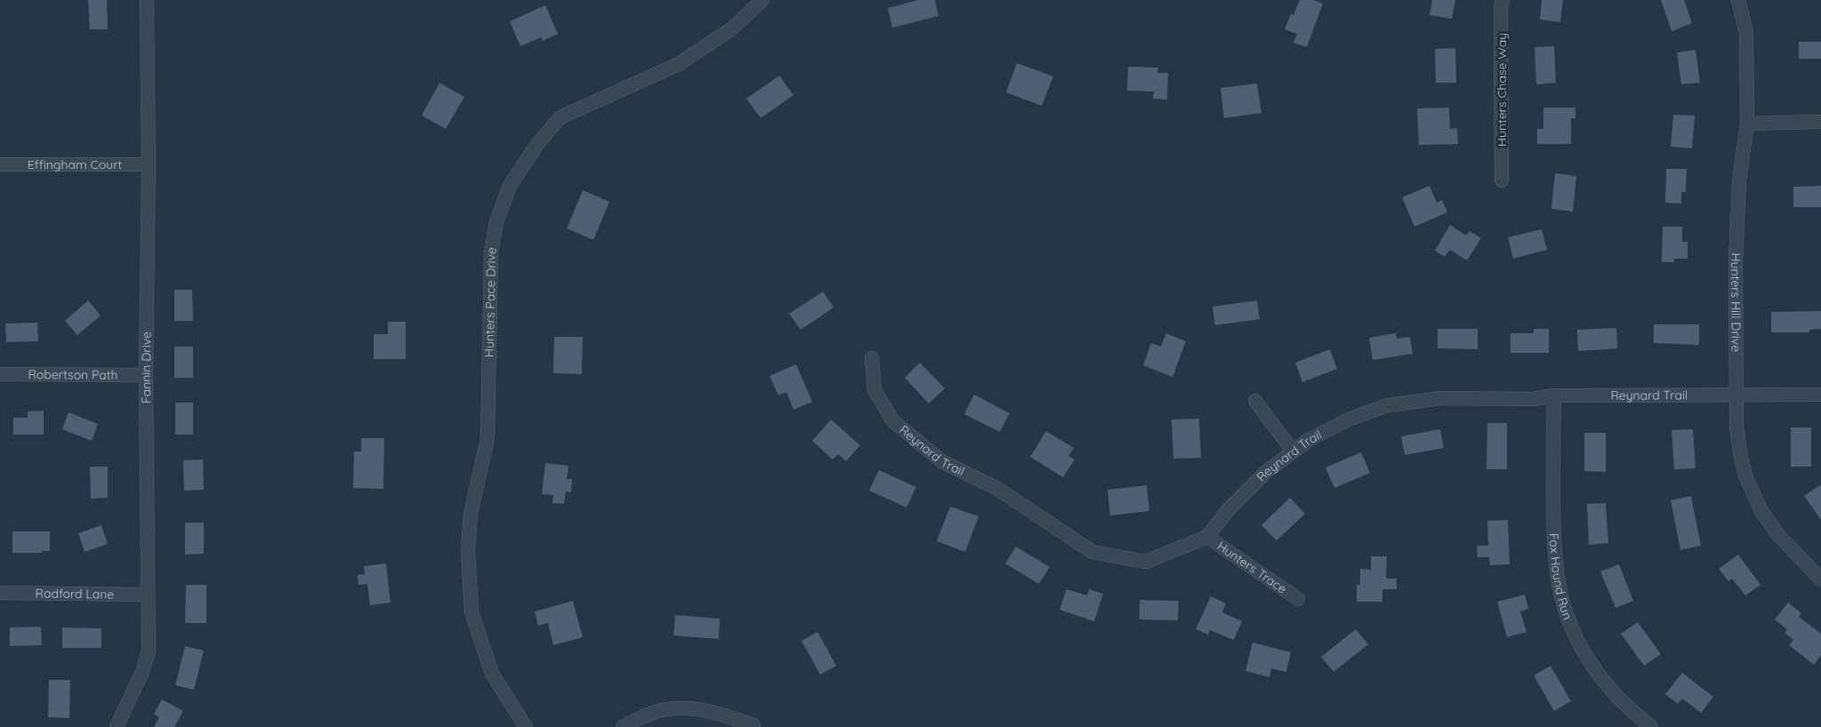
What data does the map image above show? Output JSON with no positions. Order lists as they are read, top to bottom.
{
  "streets": {
    "street": [
      "Hunters Chase Way",
      "Effingham Court",
      "Hunters Pace Drive",
      "Hunters Hill Drive",
      "Fannin Drive",
      "Robertson Path",
      "Reynard Trail",
      "Hunters Trace",
      "Fox Hound Run",
      "Radford Lane"
    ]
  },
  "crossings": [
    ["Effingham Court", "Fannin Drive"],
    ["Hunters Hill Drive", "Reynard Trail"],
    ["Fannin Drive", "Robertson Path"],
    ["Fannin Drive", "Radford Lane"],
    ["Reynard Trail", "Hunters Trace"],
    ["Reynard Trail", "Fox Hound Run"]
  ]
}
